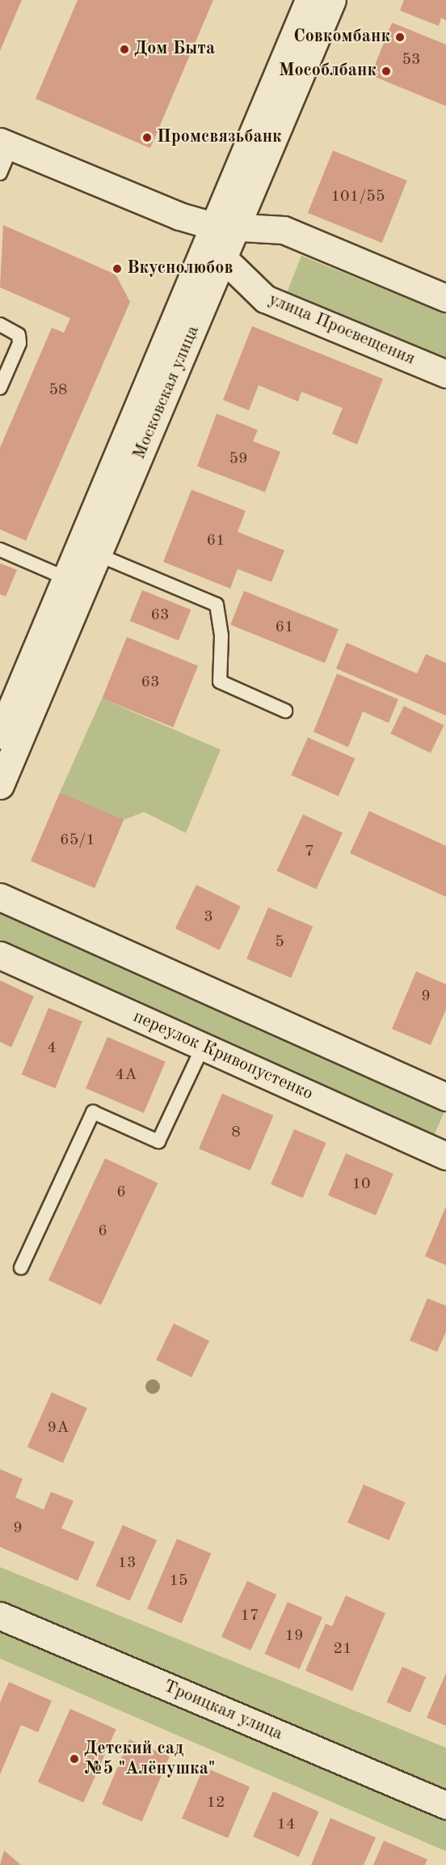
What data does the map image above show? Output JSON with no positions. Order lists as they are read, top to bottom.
{
  "streets": {
    "street": [
      "улица Просвещения",
      "Московская улица",
      "переулок Кривопустенко",
      "Троицкая улица"
    ]
  },
  "crossings": [
    ["улица Просвещения", "Московская улица"]
  ],
  "places": [
    "Совкомбанк",
    "Дом Быта",
    "Мособлбанк",
    "Промсвязьбанк",
    "Вкуснолюбов",
    "Детский сад №5 \"Алёнушка\""
  ],
  "house_numbers": [
    "53",
    "101/55",
    "58",
    "59",
    "61",
    "63",
    "61",
    "63",
    "65/1",
    "7",
    "3",
    "5",
    "9",
    "4",
    "4А",
    "8",
    "10",
    "6",
    "6",
    "9А",
    "9",
    "13",
    "15",
    "17",
    "19",
    "21",
    "12",
    "14"
  ]
}
